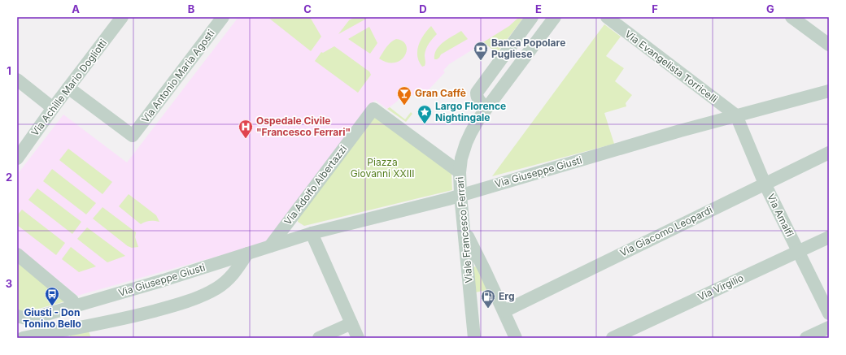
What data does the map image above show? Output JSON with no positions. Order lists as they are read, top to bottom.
{
  "streets": {
    "street": [
      "Via Evangelista Torricelli",
      "Via Antonio Maria Agosti",
      "Via Achille Mario Dogliotti",
      "Via Giuseppe Giusti",
      "Via Adolfo Albertazzi",
      "Via Amalfi",
      "Viale Francesco Ferrari",
      "Via Giacomo Leopardi",
      "Via Virgilio"
    ]
  },
  "crossings": [
    ["Via Evangelista Torricelli", "Via Giuseppe Giusti"],
    ["Via Evangelista Torricelli", "Via Amalfi"],
    ["Via Antonio Maria Agosti", "Via Achille Mario Dogliotti"],
    ["Via Giuseppe Giusti", "Via Adolfo Albertazzi"],
    ["Via Giuseppe Giusti", "Via Amalfi"],
    ["Via Giuseppe Giusti", "Viale Francesco Ferrari"],
    ["Via Adolfo Albertazzi", "Viale Francesco Ferrari"],
    ["Via Amalfi", "Via Giacomo Leopardi"],
    ["Via Amalfi", "Via Virgilio"]
  ],
  "parks": ["Piazza Giovanni XXIII"],
  "places": {
    "bank": ["Banca Popolare Pugliese"],
    "bar": ["Gran Caffè"],
    "place": ["Largo Florence Nightingale"],
    "hospital": ["Ospedale Civile \"Francesco Ferrari\""],
    "bus stop": ["Giusti - Don Tonino Bello"],
    "fuel station": ["Erg"]
  },
  "grid": {
    "columns": [
      "A",
      "B",
      "C",
      "D",
      "E",
      "F",
      "G"
    ],
    "rows": ["1", "2", "3"]
  }
}
